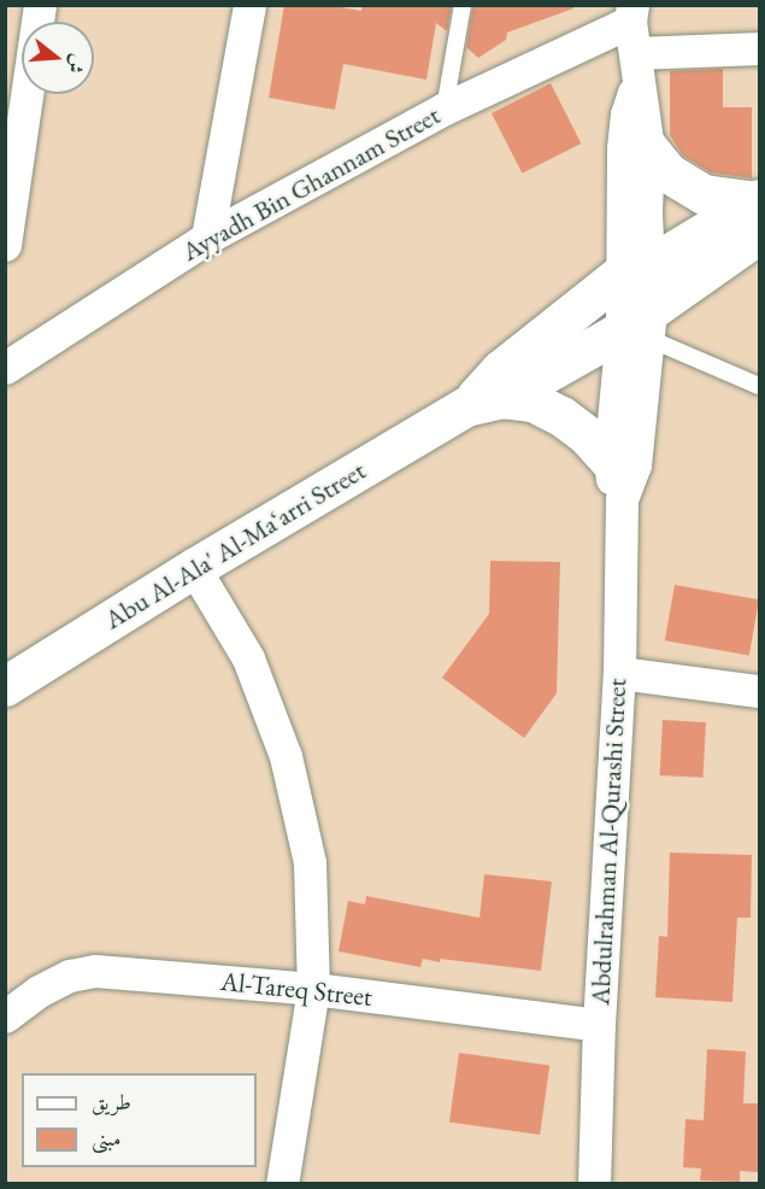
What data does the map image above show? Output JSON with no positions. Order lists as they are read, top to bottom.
{
  "streets": {
    "street": [
      "Ayyadh Bin Ghannam Street",
      "Abu Al-Ala' Al-Maʻarri Street",
      "Abdulrahman Al-Qurashi Street",
      "Al-Tareq Street"
    ]
  },
  "crossings": [
    ["Ayyadh Bin Ghannam Street", "Abdulrahman Al-Qurashi Street"],
    ["Abu Al-Ala' Al-Maʻarri Street", "Abdulrahman Al-Qurashi Street"],
    ["Abdulrahman Al-Qurashi Street", "Al-Tareq Street"]
  ],
  "legend": ["طريق", "مبنى"],
  "north": "right"
}
